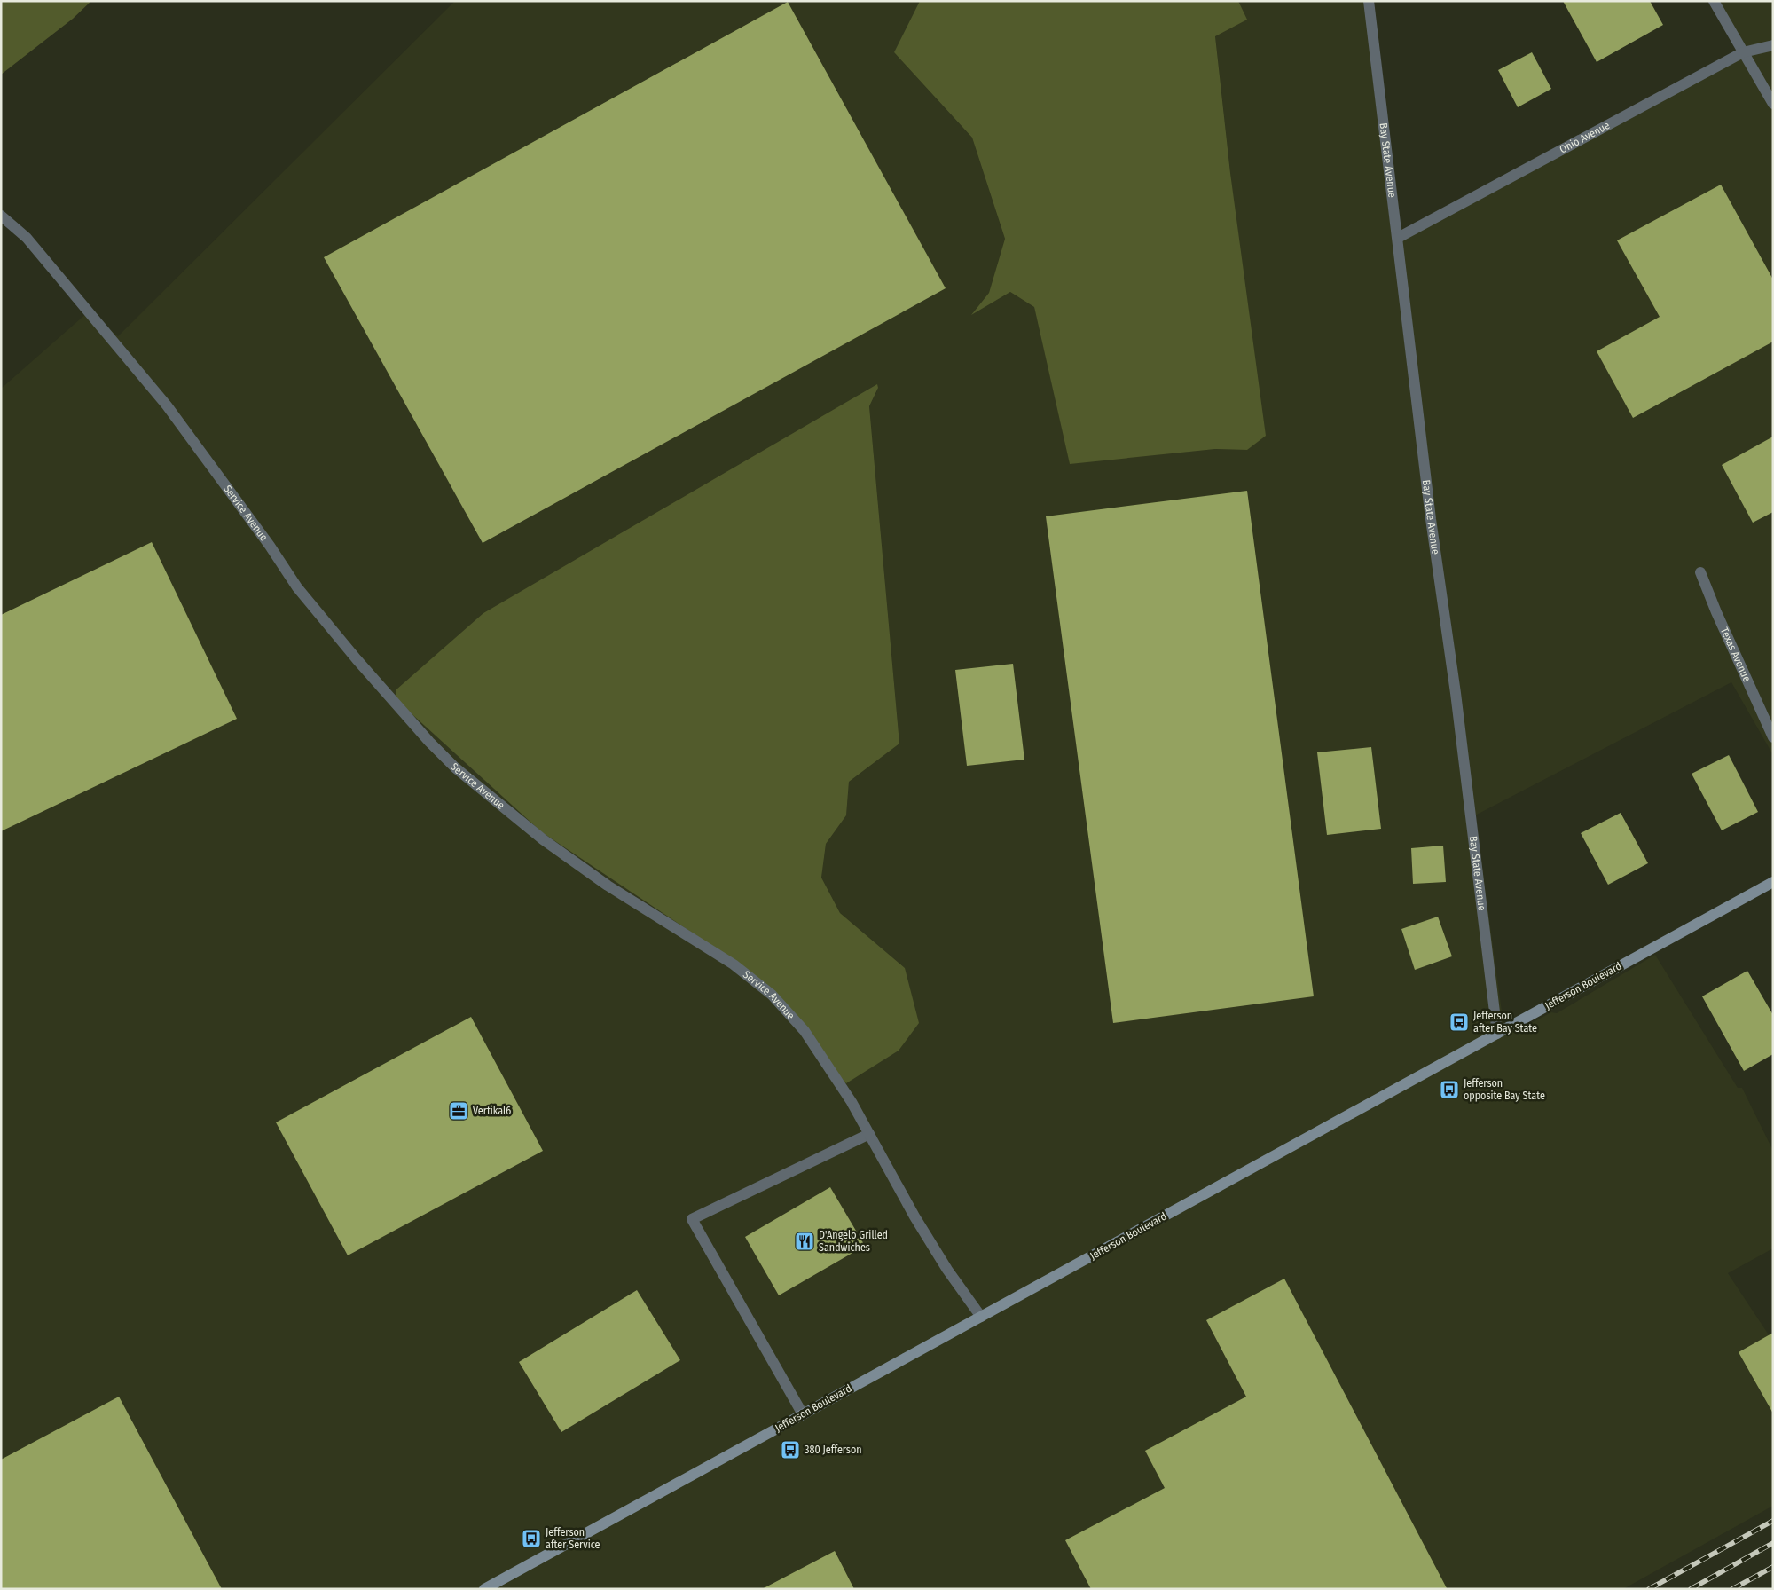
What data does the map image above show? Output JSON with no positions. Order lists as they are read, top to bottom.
{
  "streets": {
    "main road": ["Jefferson Boulevard"],
    "street": [
      "Ohio Avenue",
      "Bay State Avenue",
      "Service Avenue",
      "Texas Avenue"
    ]
  },
  "crossings": [
    ["Ohio Avenue", "Bay State Avenue"],
    ["Bay State Avenue", "Jefferson Boulevard"],
    ["Service Avenue", "Jefferson Boulevard"]
  ],
  "places": {
    "bus stop": [
      "Jefferson after Bay State",
      "Jefferson opposite Bay State",
      "380 Jefferson",
      "Jefferson after Service"
    ],
    "office": ["Vertikal6"],
    "restaurant": ["D'Angelo Grilled Sandwiches"]
  }
}
